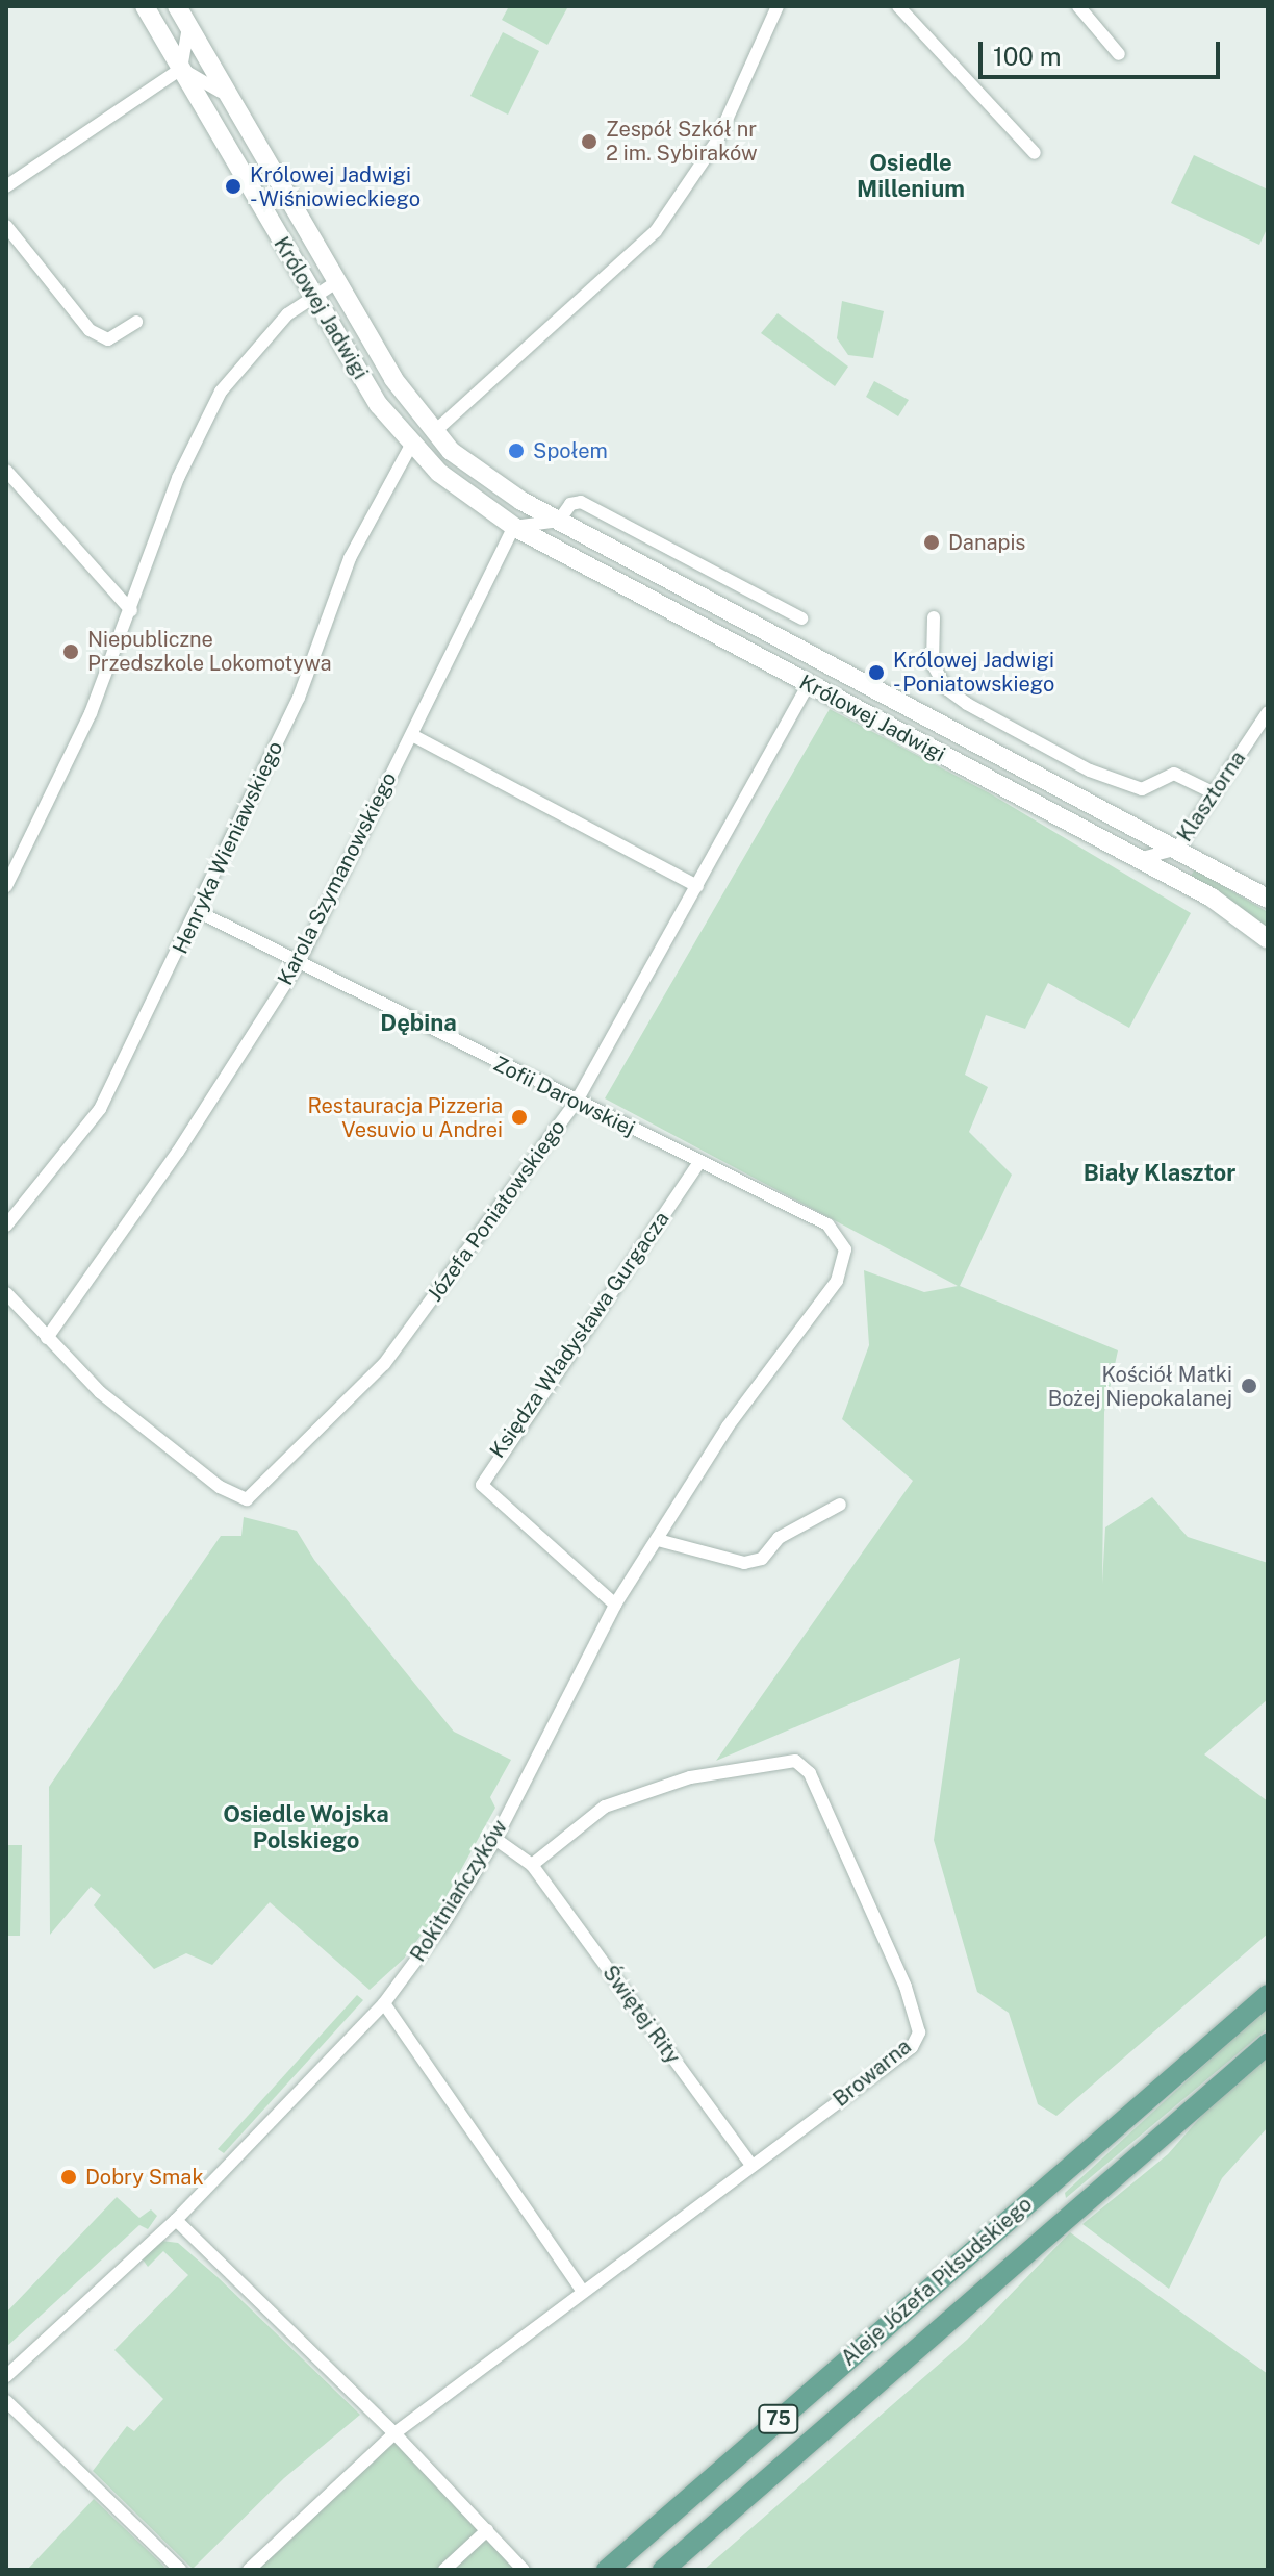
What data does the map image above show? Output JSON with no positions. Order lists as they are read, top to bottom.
{
  "streets": {
    "main road": ["Królowej Jadwigi", "Aleje Józefa Piłsudskiego", "75"],
    "street": [
      "Klasztorna",
      "Henryka Wieniawskiego",
      "Karola Szymanowskiego",
      "Zofii Darowskiej",
      "Józefa Poniatowskiego",
      "Księdza Władysława Gurgacza",
      "Rokitniańczyków",
      "Świętej Rity",
      "Browarna"
    ]
  },
  "crossings": [
    ["Królowej Jadwigi", "Klasztorna"],
    ["Królowej Jadwigi", "Henryka Wieniawskiego"],
    ["Królowej Jadwigi", "Karola Szymanowskiego"],
    ["Królowej Jadwigi", "Józefa Poniatowskiego"],
    ["Henryka Wieniawskiego", "Zofii Darowskiej"],
    ["Karola Szymanowskiego", "Zofii Darowskiej"],
    ["Karola Szymanowskiego", "Józefa Poniatowskiego"],
    ["Zofii Darowskiej", "Józefa Poniatowskiego"],
    ["Zofii Darowskiej", "Księdza Władysława Gurgacza"],
    ["Zofii Darowskiej", "Rokitniańczyków"],
    ["Księdza Władysława Gurgacza", "Rokitniańczyków"],
    ["Świętej Rity", "Browarna"]
  ],
  "districts": [
    "Osiedle Millenium",
    "Dębina",
    "Biały Klasztor",
    "Osiedle Wojska Polskiego"
  ],
  "places": [
    "Zespół Szkół nr 2 im. Sybiraków",
    "Królowej Jadwigi - Wiśniowieckiego",
    "Społem",
    "Danapis",
    "Niepubliczne Przedszkole Lokomotywa",
    "Królowej Jadwigi - Poniatowskiego",
    "Restauracja Pizzeria Vesuvio u Andrei",
    "Kościół Matki Bożej Niepokalanej",
    "Dobry Smak"
  ],
  "scale_bar": "100 m"
}
